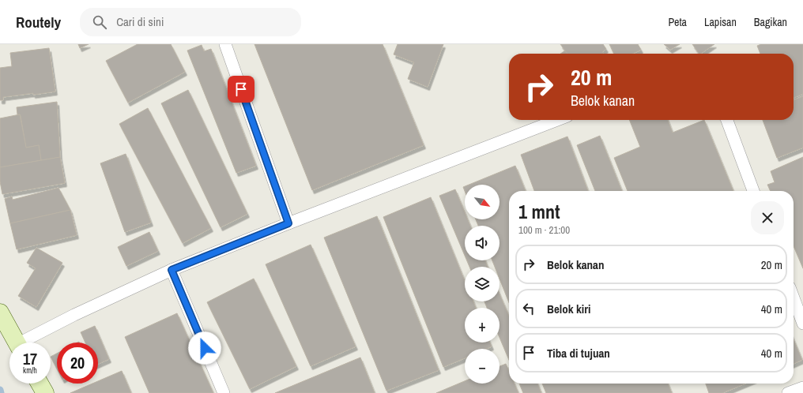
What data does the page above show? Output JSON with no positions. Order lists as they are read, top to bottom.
{
  "north": "bottom right",
  "page": {
    "header": "Routely",
    "search": "Cari di sini",
    "nav": ["Peta", "Lapisan", "Bagikan"],
    "turn": ["20 m", "Belok kanan"],
    "map_buttons": ["+", "−"],
    "heading": ["1 mnt", "100 m · 21:00"],
    "list": [
      {
        "name": "Belok kanan",
        "value": "20 m"
      },
      {
        "name": "Belok kiri",
        "value": "40 m"
      },
      {
        "name": "Tiba di tujuan",
        "value": "40 m"
      }
    ],
    "speed": "17 km/h",
    "limit": "20"
  }
}
